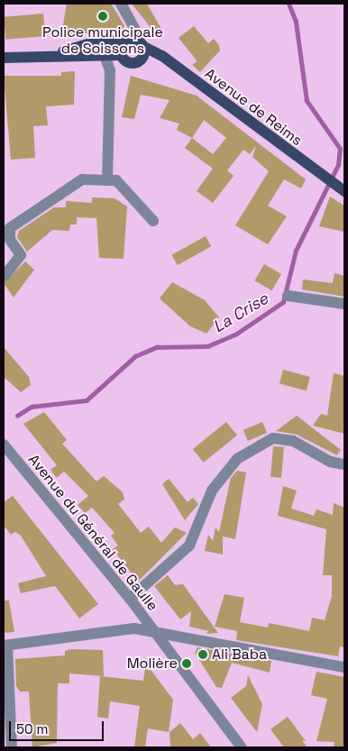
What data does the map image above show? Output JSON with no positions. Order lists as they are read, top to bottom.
{
  "streets": {
    "main road": ["Avenue de Reims"],
    "street": ["Avenue du Général de Gaulle"]
  },
  "water": ["La Crise"],
  "places": ["Police municipale de Soissons", "Ali Baba", "Molière"],
  "scale_bar": "50 m"
}
